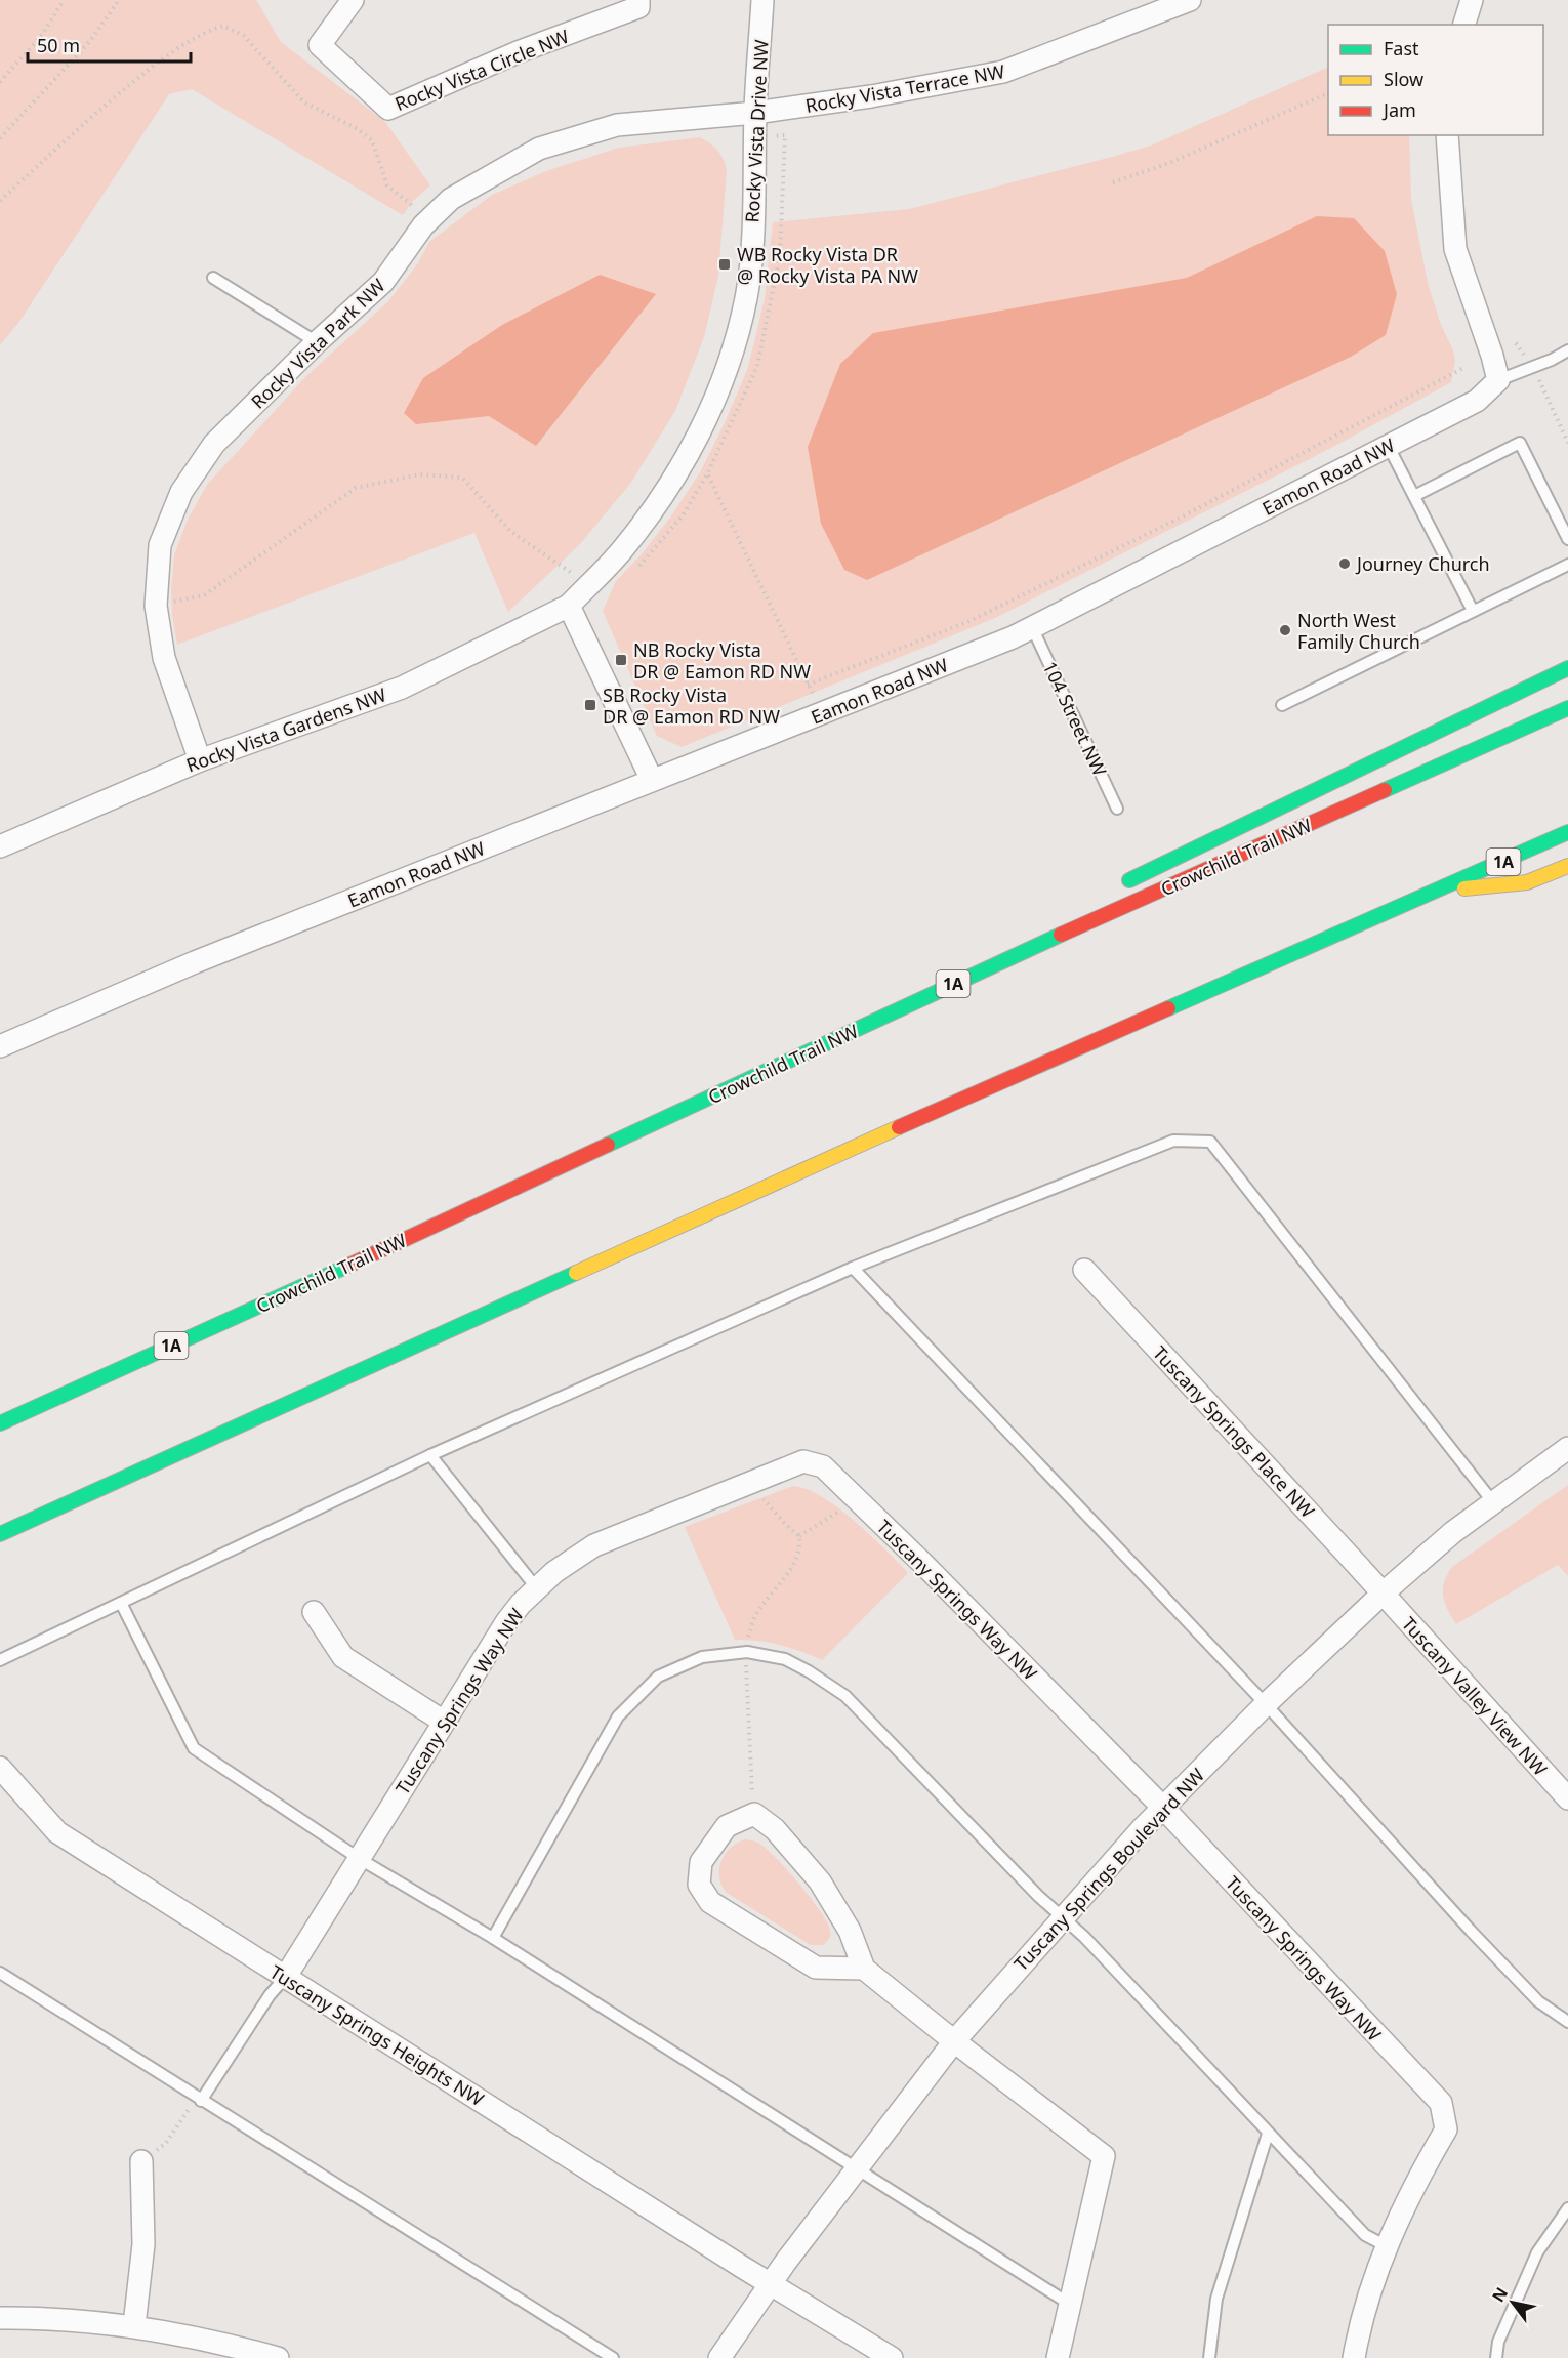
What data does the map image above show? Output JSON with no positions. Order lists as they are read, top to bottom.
{
  "streets": {
    "highway": ["Crowchild Trail NW", "1A"],
    "street": [
      "Rocky Vista Circle NW",
      "Rocky Vista Terrace NW",
      "Rocky Vista Drive NW",
      "Rocky Vista Park NW",
      "Eamon Road NW",
      "Rocky Vista Gardens NW",
      "Tuscany Springs Place NW",
      "Tuscany Springs Way NW",
      "Tuscany Valley View NW",
      "Tuscany Springs Boulevard NW",
      "Tuscany Springs Heights NW"
    ],
    "lane": ["104 Street NW"]
  },
  "crossings": [
    ["Rocky Vista Terrace NW", "Rocky Vista Drive NW"],
    ["Rocky Vista Terrace NW", "Rocky Vista Park NW"],
    ["Rocky Vista Drive NW", "Rocky Vista Park NW"],
    ["Rocky Vista Drive NW", "Rocky Vista Gardens NW"],
    ["Rocky Vista Park NW", "Rocky Vista Gardens NW"],
    ["Eamon Road NW", "104 Street NW"],
    ["Tuscany Springs Place NW", "Tuscany Valley View NW"],
    ["Tuscany Springs Place NW", "Tuscany Springs Boulevard NW"],
    ["Tuscany Springs Way NW", "Tuscany Springs Boulevard NW"],
    ["Tuscany Springs Way NW", "Tuscany Springs Heights NW"],
    ["Tuscany Valley View NW", "Tuscany Springs Boulevard NW"],
    ["Tuscany Springs Boulevard NW", "Tuscany Springs Heights NW"]
  ],
  "places": {
    "transit": ["WB Rocky Vista DR @ Rocky Vista PA NW", "NB Rocky Vista DR @ Eamon RD NW", "SB Rocky Vista DR @ Eamon RD NW"],
    "other": ["Journey Church", "North West Family Church"]
  },
  "legend": ["Fast", "Slow", "Jam"],
  "scale_bar": "50 m",
  "north": "top left"
}
